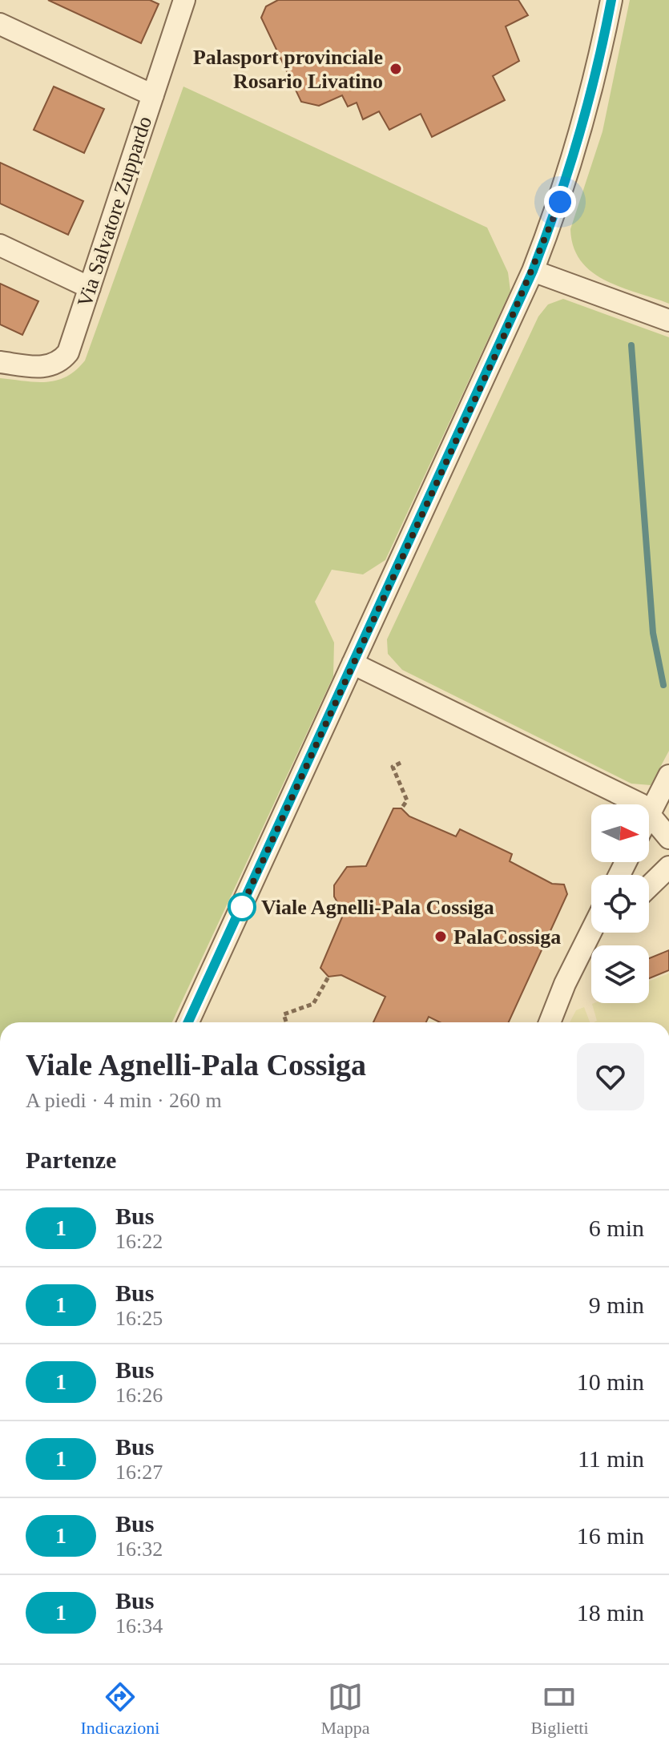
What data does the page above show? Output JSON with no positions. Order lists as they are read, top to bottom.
{
  "streets": {
    "street": ["Via Salvatore Zuppardo"]
  },
  "places": ["Palasport provinciale Rosario Livatino", "Viale Agnelli-Pala Cossiga", "PalaCossiga"],
  "lines": ["bus line 1"],
  "north": "right",
  "page": {
    "heading": [
      ["Viale Agnelli-Pala Cossiga", "A piedi · 4 min · 260 m"],
      "Partenze"
    ],
    "list": [
      {
        "mark": "1",
        "name": "Bus",
        "note": "16:22",
        "value": "6 min"
      },
      {
        "mark": "1",
        "name": "Bus",
        "note": "16:25",
        "value": "9 min"
      },
      {
        "mark": "1",
        "name": "Bus",
        "note": "16:26",
        "value": "10 min"
      },
      {
        "mark": "1",
        "name": "Bus",
        "note": "16:27",
        "value": "11 min"
      },
      {
        "mark": "1",
        "name": "Bus",
        "note": "16:32",
        "value": "16 min"
      },
      {
        "mark": "1",
        "name": "Bus",
        "note": "16:34",
        "value": "18 min"
      }
    ],
    "tabs": ["Indicazioni", "Mappa", "Biglietti"]
  }
}
